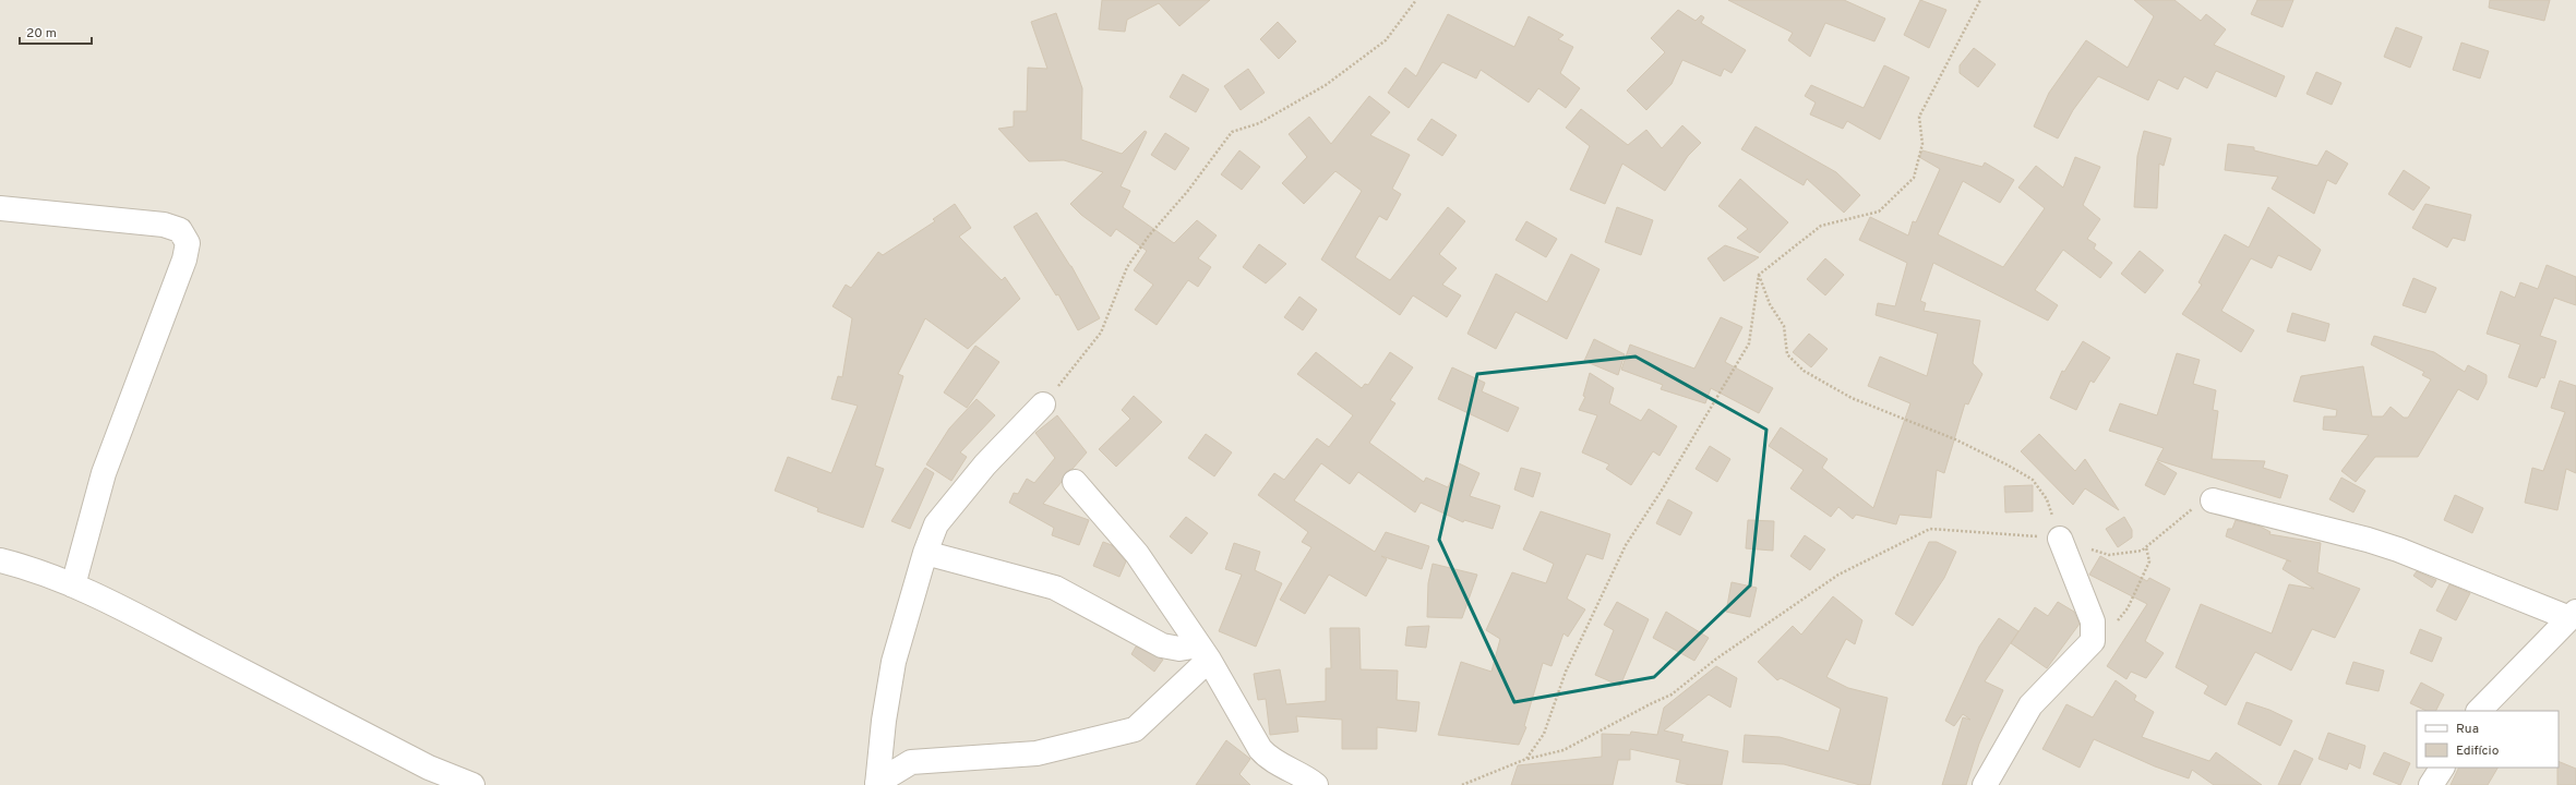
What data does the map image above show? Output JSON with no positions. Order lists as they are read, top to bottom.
{
  "legend": ["Rua", "Edifício"],
  "scale_bar": "20 m"
}
